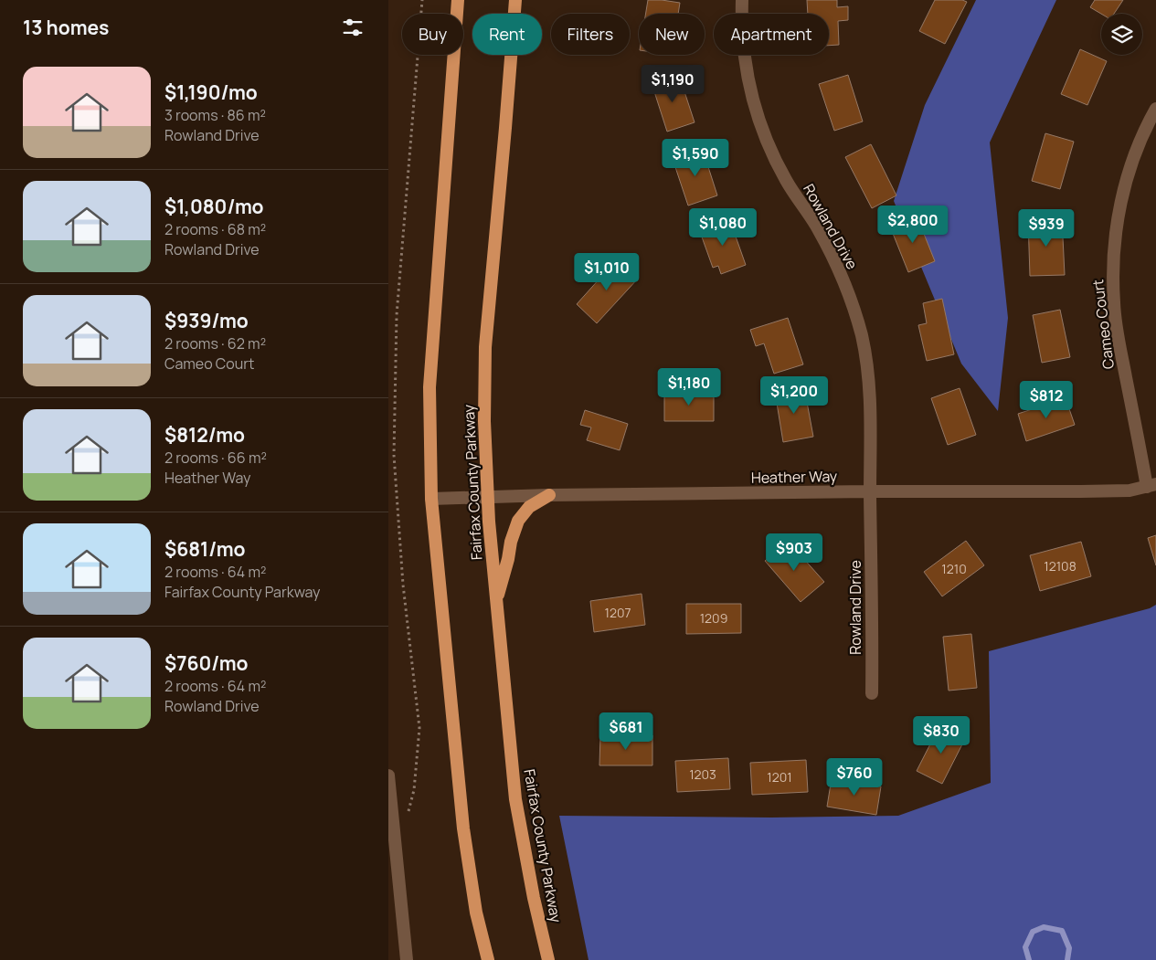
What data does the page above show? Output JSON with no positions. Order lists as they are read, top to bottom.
{
  "streets": {
    "highway": ["Fairfax County Parkway"],
    "street": ["Rowland Drive", "Cameo Court", "Heather Way"]
  },
  "crossings": [
    ["Rowland Drive", "Heather Way"],
    ["Cameo Court", "Heather Way"],
    ["Heather Way", "Fairfax County Parkway"]
  ],
  "house_numbers": [
    "12108",
    "1210",
    "1207",
    "1209",
    "1203",
    "1201"
  ],
  "page": {
    "heading": "13 homes",
    "chip": [
      "Buy",
      "Rent",
      "Filters",
      "New",
      "Apartment"
    ],
    "list": [
      {
        "name": "$1,190/mo",
        "note": "3 rooms · 86 m² · Rowland Drive"
      },
      {
        "name": "$1,080/mo",
        "note": "2 rooms · 68 m² · Rowland Drive"
      },
      {
        "name": "$939/mo",
        "note": "2 rooms · 62 m² · Cameo Court"
      },
      {
        "name": "$812/mo",
        "note": "2 rooms · 66 m² · Heather Way"
      },
      {
        "name": "$681/mo",
        "note": "2 rooms · 64 m² · Fairfax County Parkway"
      },
      {
        "name": "$760/mo",
        "note": "2 rooms · 64 m² · Rowland Drive"
      }
    ],
    "price": [
      "$1,190",
      "$1,590",
      "$2,800",
      "$1,080",
      "$939",
      "$1,010",
      "$1,180",
      "$1,200",
      "$812",
      "$903",
      "$681",
      "$830",
      "$760"
    ]
  }
}
